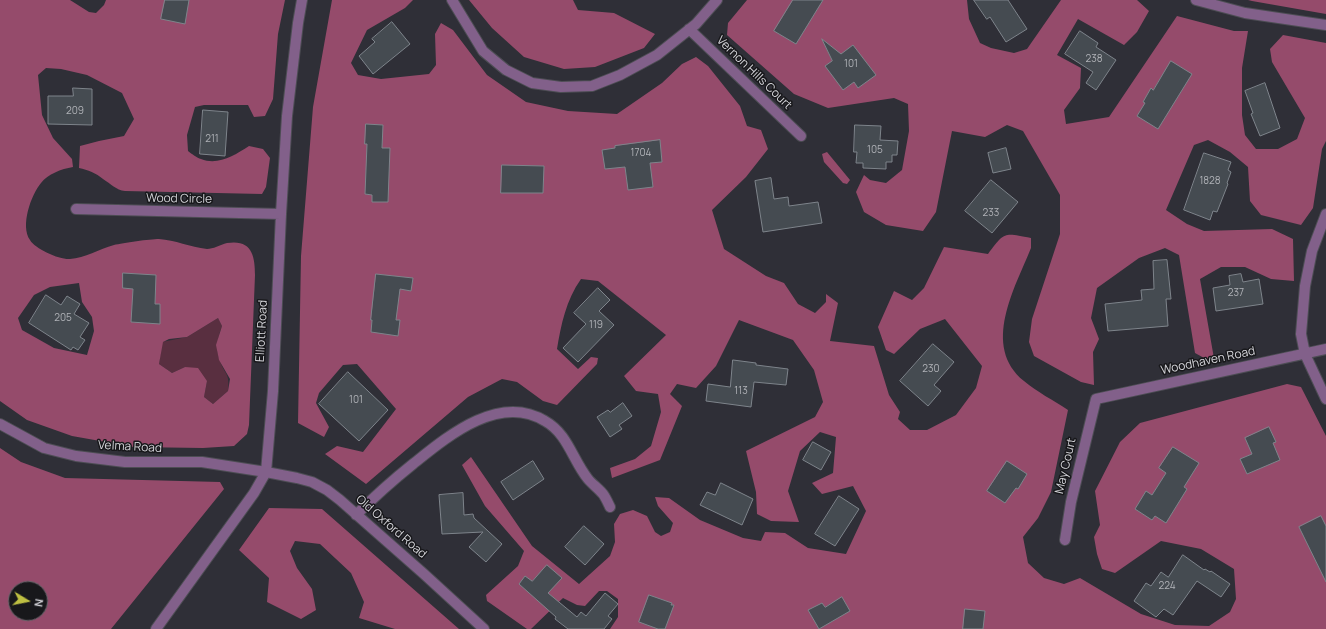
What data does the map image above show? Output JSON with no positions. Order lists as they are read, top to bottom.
{
  "streets": {
    "street": [
      "Vernon Hills Court",
      "Wood Circle",
      "Elliott Road",
      "Woodhaven Road",
      "Velma Road",
      "May Court",
      "Old Oxford Road"
    ]
  },
  "crossings": [
    ["Wood Circle", "Elliott Road"],
    ["Elliott Road", "Velma Road"],
    ["Elliott Road", "Old Oxford Road"],
    ["Woodhaven Road", "May Court"],
    ["Velma Road", "Old Oxford Road"]
  ],
  "house_numbers": [
    "238",
    "101",
    "209",
    "211",
    "105",
    "1704",
    "1828",
    "233",
    "237",
    "205",
    "119",
    "230",
    "113",
    "101",
    "224"
  ],
  "north": "right"
}
